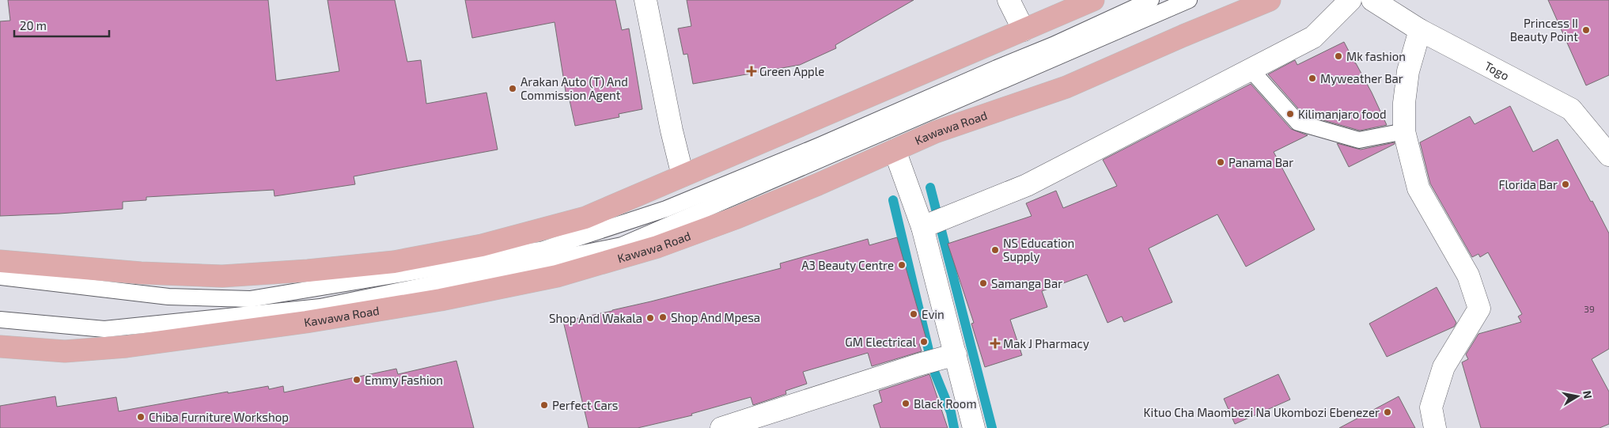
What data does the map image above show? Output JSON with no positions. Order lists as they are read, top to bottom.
{
  "streets": {
    "main road": ["Kawawa Road"],
    "street": ["Togo"]
  },
  "places": {
    "other": [
      "Princess II Beauty Point",
      "Mk fashion",
      "Myweather Bar",
      "Arakan Auto (T) And Commission Agent",
      "Kilimanjaro food",
      "Panama Bar",
      "Florida Bar",
      "NS Education Supply",
      "A3 Beauty Centre",
      "Samanga Bar",
      "Evin",
      "Shop And Mpesa",
      "Shop And Wakala",
      "GM Electrical",
      "Emmy Fashion",
      "Black Room",
      "Perfect Cars",
      "Kituo Cha Maombezi Na Ukombozi Ebenezer",
      "Chiba Furniture Workshop"
    ],
    "health": ["Green Apple", "Mak J Pharmacy"]
  },
  "house_numbers": ["39"],
  "scale_bar": "20 m",
  "north": "right"
}
